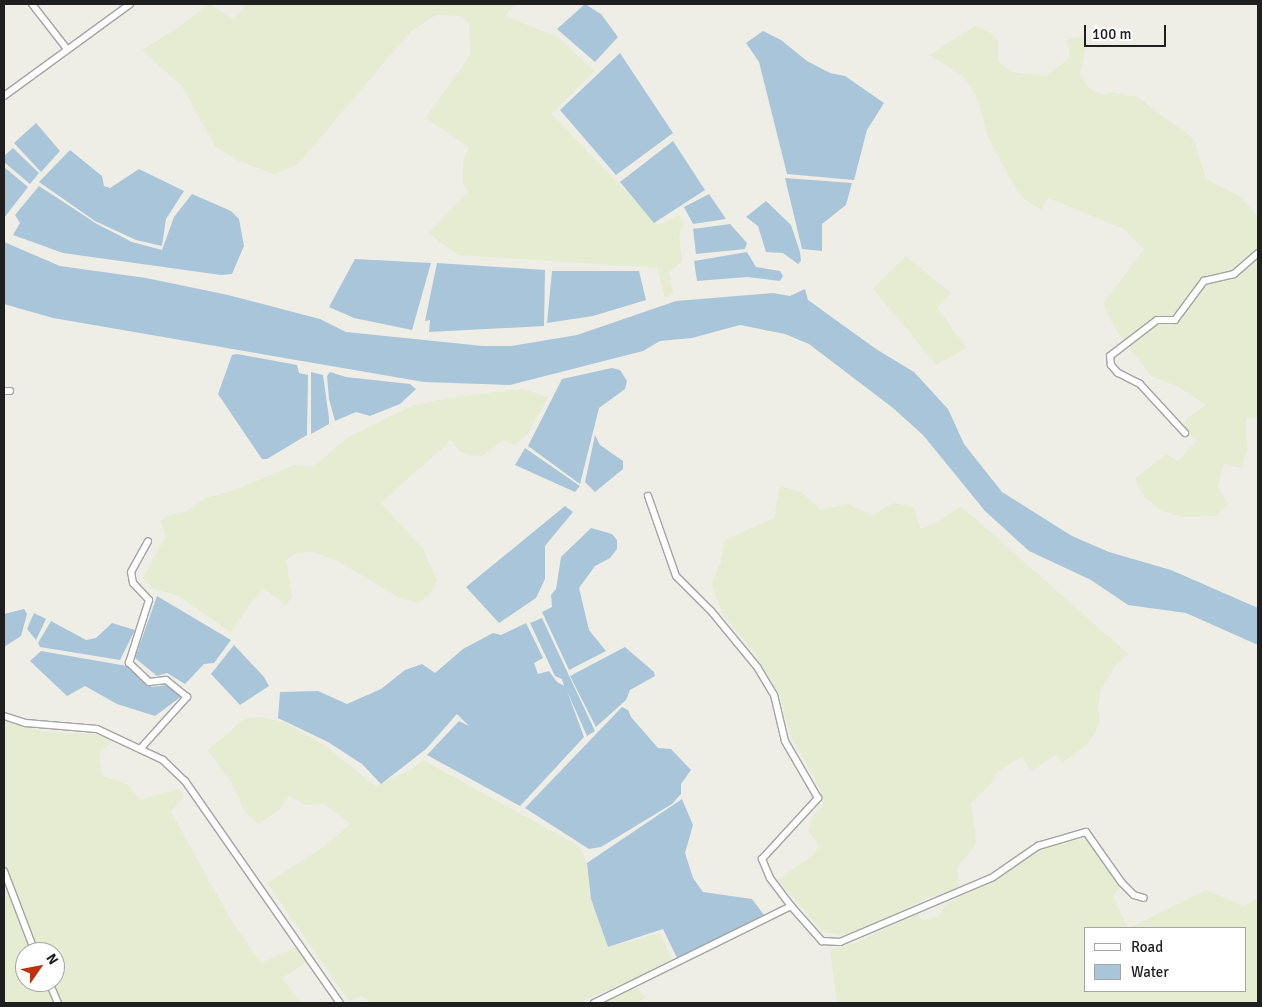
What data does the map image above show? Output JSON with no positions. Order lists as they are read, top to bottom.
{
  "legend": ["Road", "Water"],
  "scale_bar": "100 m",
  "north": "top right"
}
